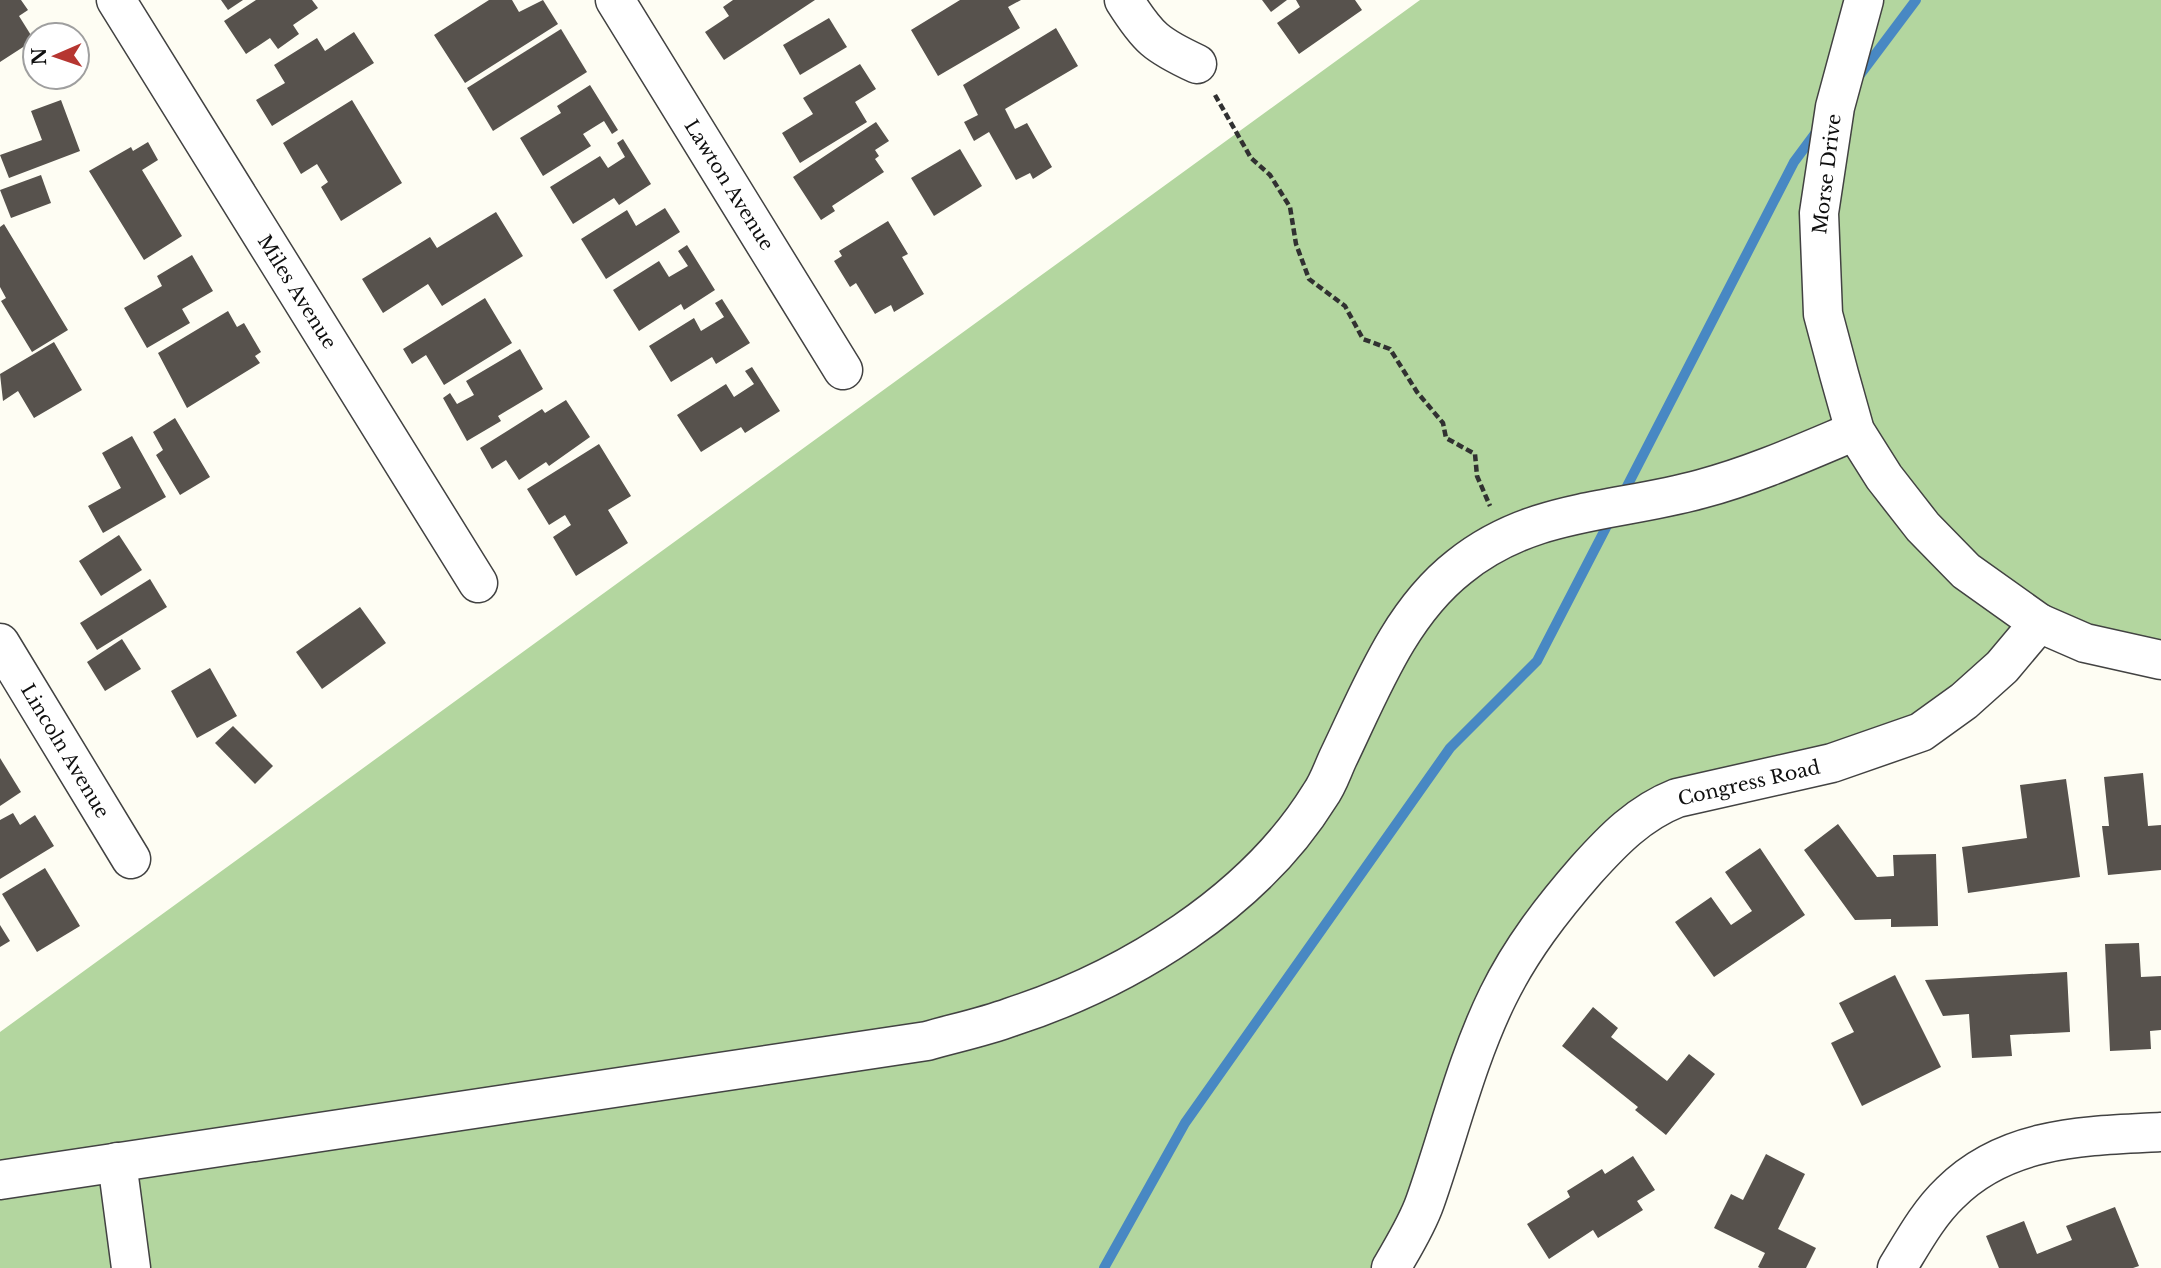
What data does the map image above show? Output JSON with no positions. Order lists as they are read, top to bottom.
{
  "streets": {
    "street": [
      "Morse Drive",
      "Lawton Avenue",
      "Miles Avenue",
      "Lincoln Avenue",
      "Congress Road"
    ]
  },
  "crossings": [
    ["Morse Drive", "Congress Road"]
  ],
  "north": "left"
}
